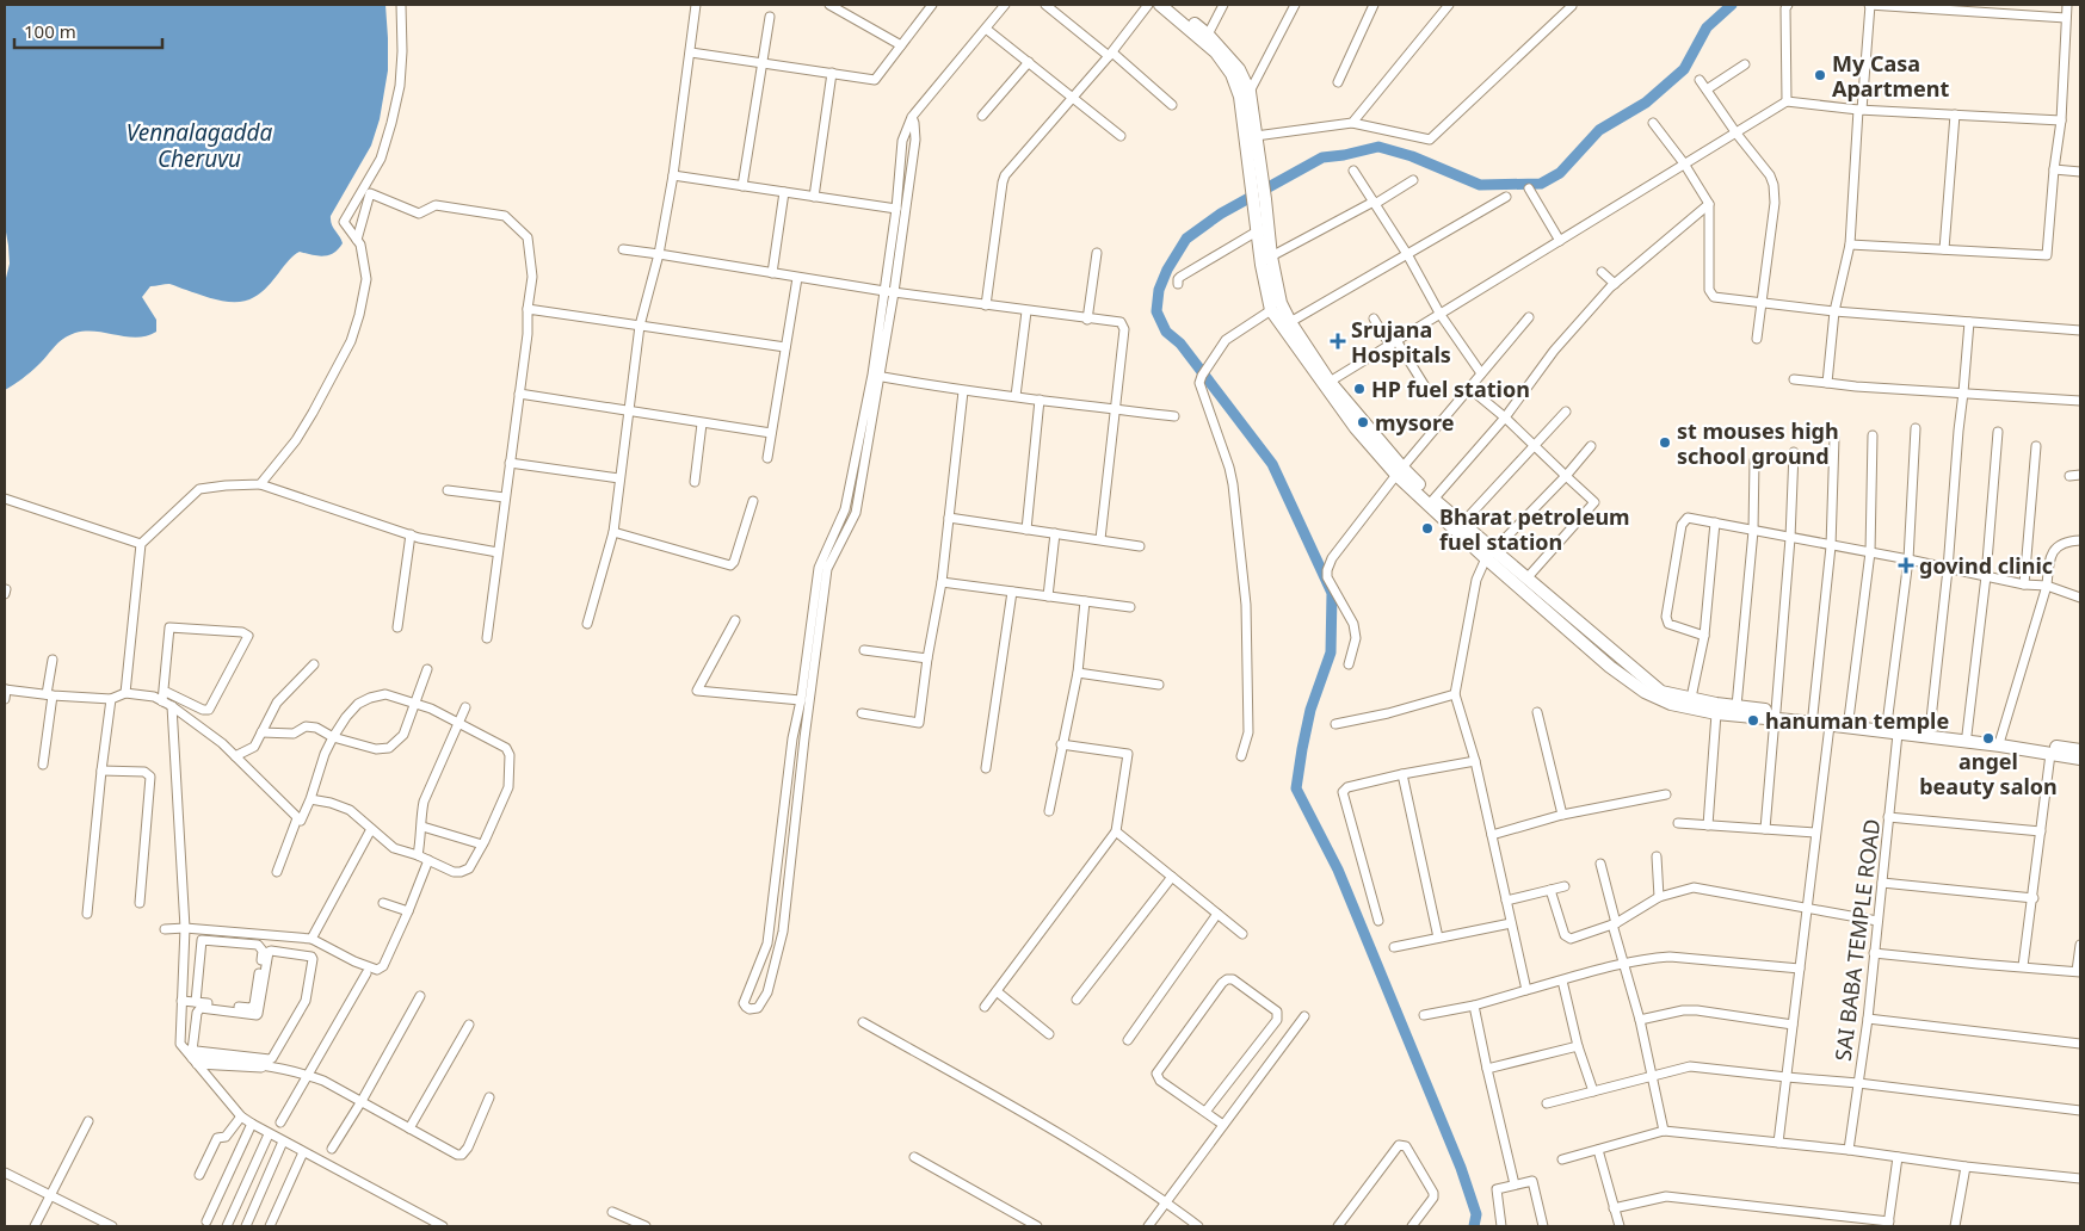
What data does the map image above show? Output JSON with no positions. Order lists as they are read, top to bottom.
{
  "streets": {
    "street": ["SAI BABA TEMPLE ROAD"]
  },
  "water": ["Vennalagadda Cheruvu"],
  "places": {
    "other": [
      "My Casa Apartment",
      "HP fuel station",
      "mysore",
      "st mouses high school ground",
      "Bharat petroleum fuel station",
      "hanuman temple",
      "angel beauty salon"
    ],
    "health": ["Srujana Hospitals", "govind clinic"]
  },
  "scale_bar": "100 m"
}
